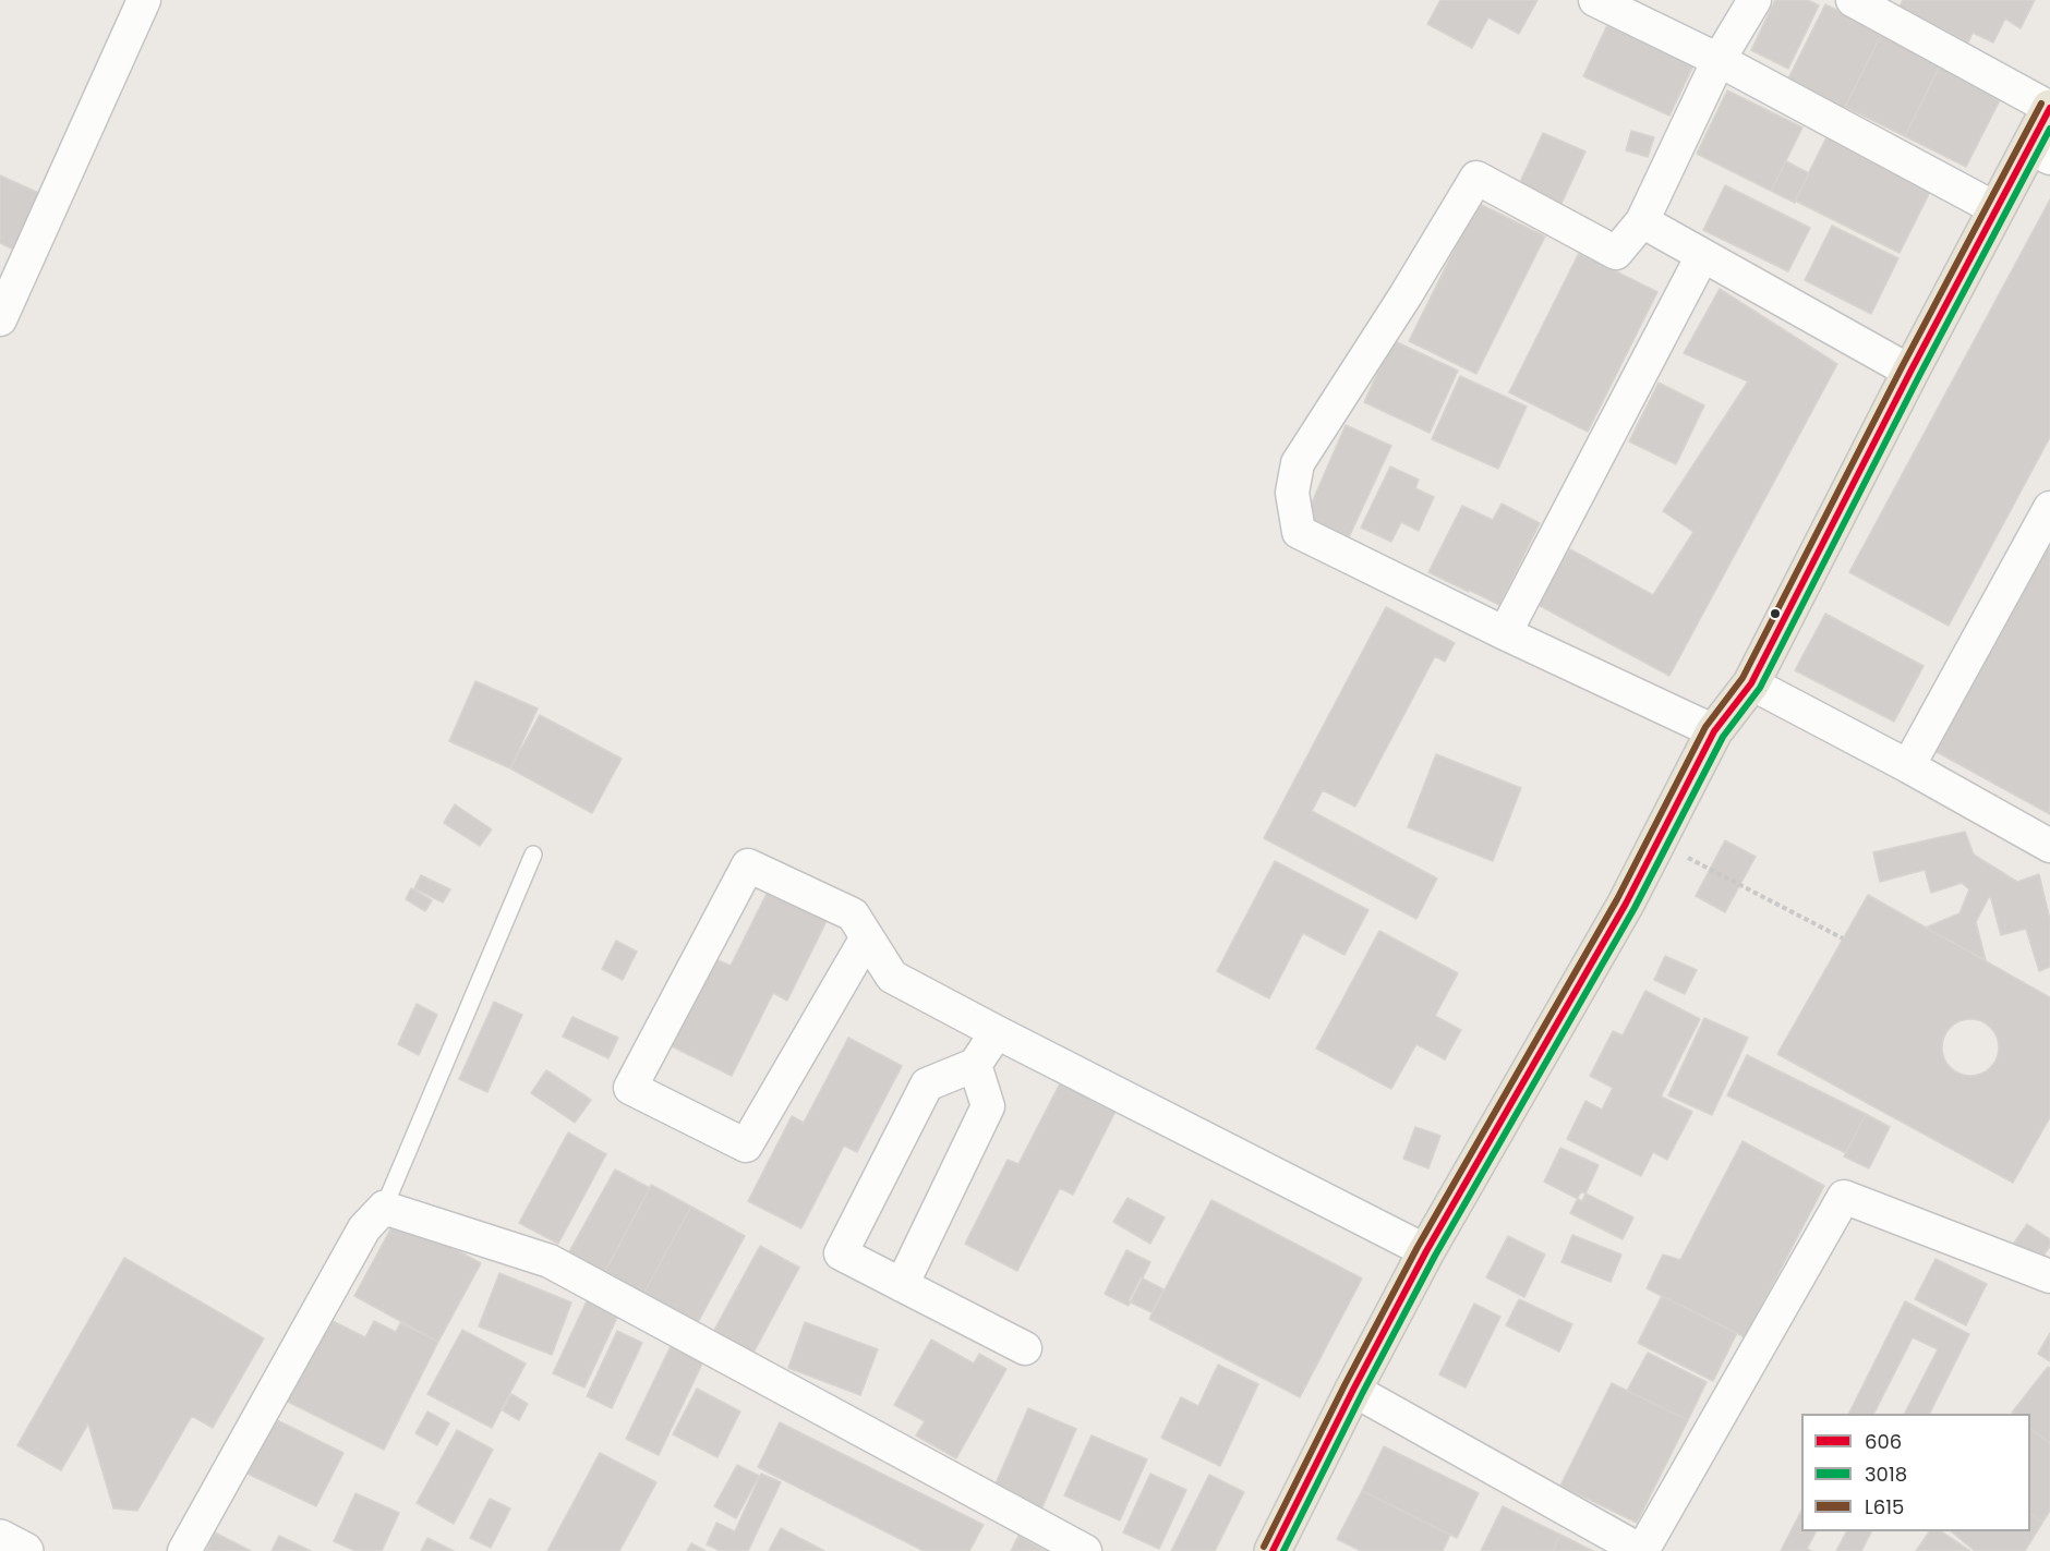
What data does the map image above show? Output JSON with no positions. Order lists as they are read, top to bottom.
{
  "lines": ["transit line L615", "transit line 606", "transit line 3018"],
  "legend": ["606", "3018", "L615"]
}
